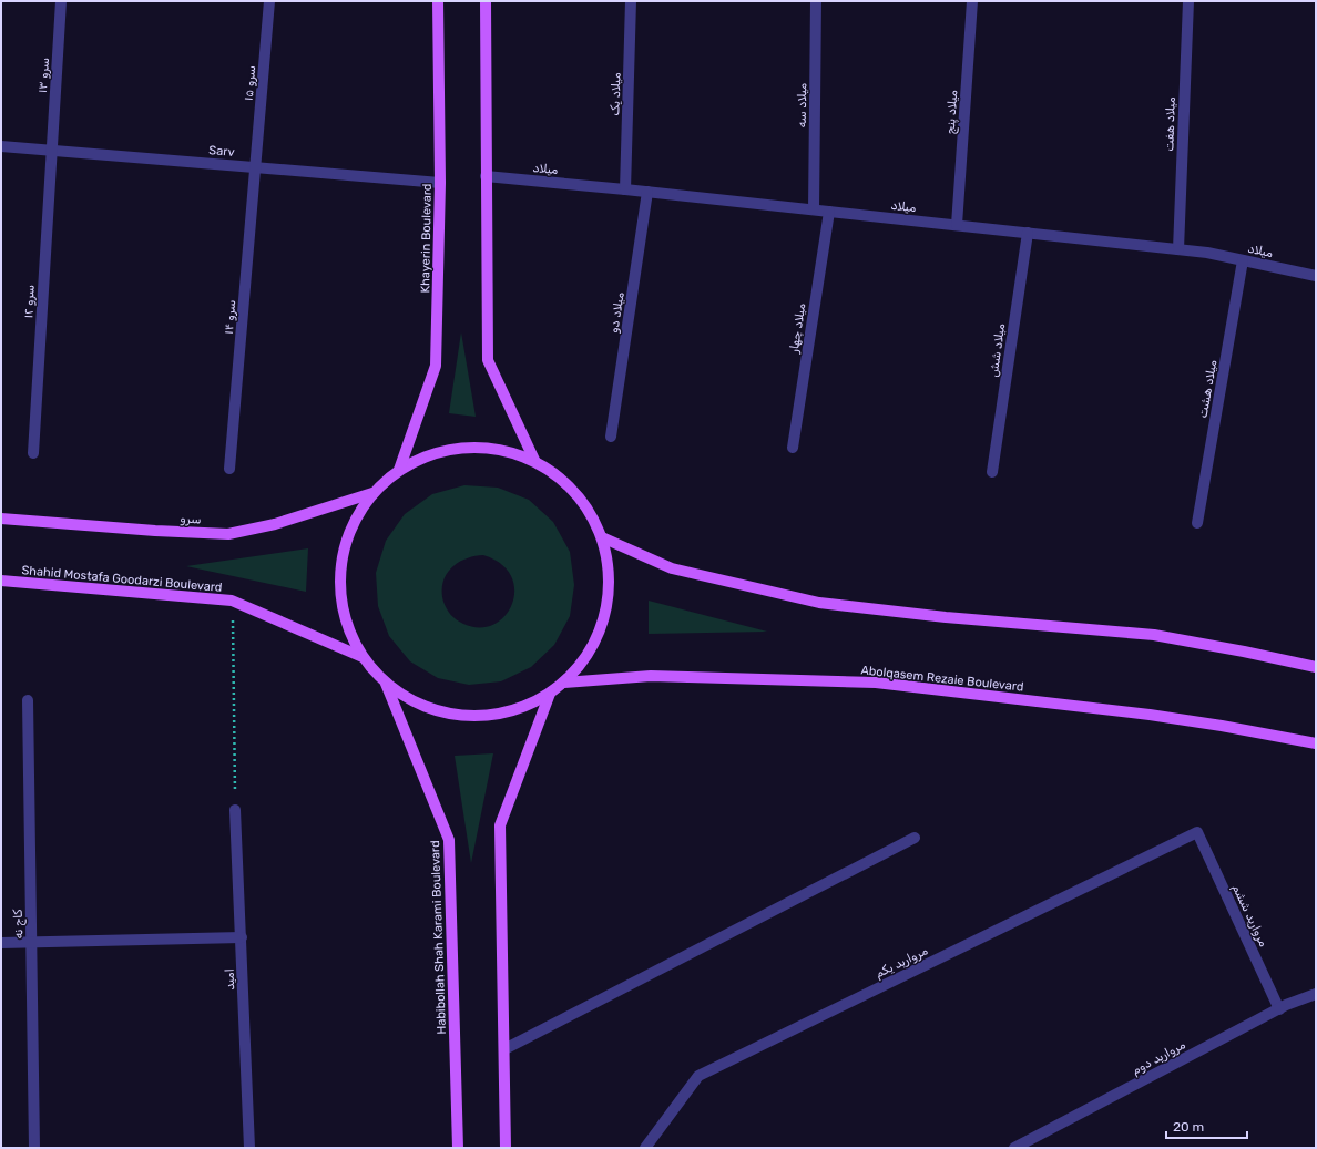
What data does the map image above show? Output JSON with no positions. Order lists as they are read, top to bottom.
{
  "streets": {
    "main road": [
      "Khayerin Boulevard",
      "سرو",
      "Shahid Mostafa Goodarzi Boulevard",
      "Abolqasem Rezaie Boulevard",
      "Habibollah Shah Karami Boulevard"
    ],
    "street": [
      "سرو ۱۳",
      "سرو ۱۵",
      "میلاد یک",
      "میلاد سه",
      "میلاد پنج",
      "میلاد هفت",
      "Sarv",
      "میلاد",
      "سرو ۱۲",
      "میلاد دو",
      "سرو ۱۴",
      "میلاد چهار",
      "میلاد شش",
      "میلاد هشت",
      "مروارید ششم",
      "کاج نه",
      "مروارید یکم",
      "امید",
      "مروارید دوم"
    ]
  },
  "crossings": [
    ["سرو ۱۳", "Sarv"],
    ["سرو ۱۳", "سرو ۱۲"],
    ["سرو ۱۵", "Sarv"],
    ["سرو ۱۵", "سرو ۱۴"],
    ["میلاد یک", "میلاد"],
    ["میلاد سه", "میلاد"],
    ["میلاد پنج", "میلاد"],
    ["میلاد هفت", "میلاد"],
    ["Sarv", "Khayerin Boulevard"],
    ["Sarv", "سرو ۱۲"],
    ["Sarv", "سرو ۱۴"],
    ["میلاد", "میلاد دو"],
    ["میلاد", "میلاد چهار"],
    ["میلاد", "میلاد شش"],
    ["میلاد", "میلاد هشت"],
    ["مروارید ششم", "مروارید یکم"],
    ["مروارید ششم", "مروارید دوم"]
  ],
  "scale_bar": "20 m"
}
